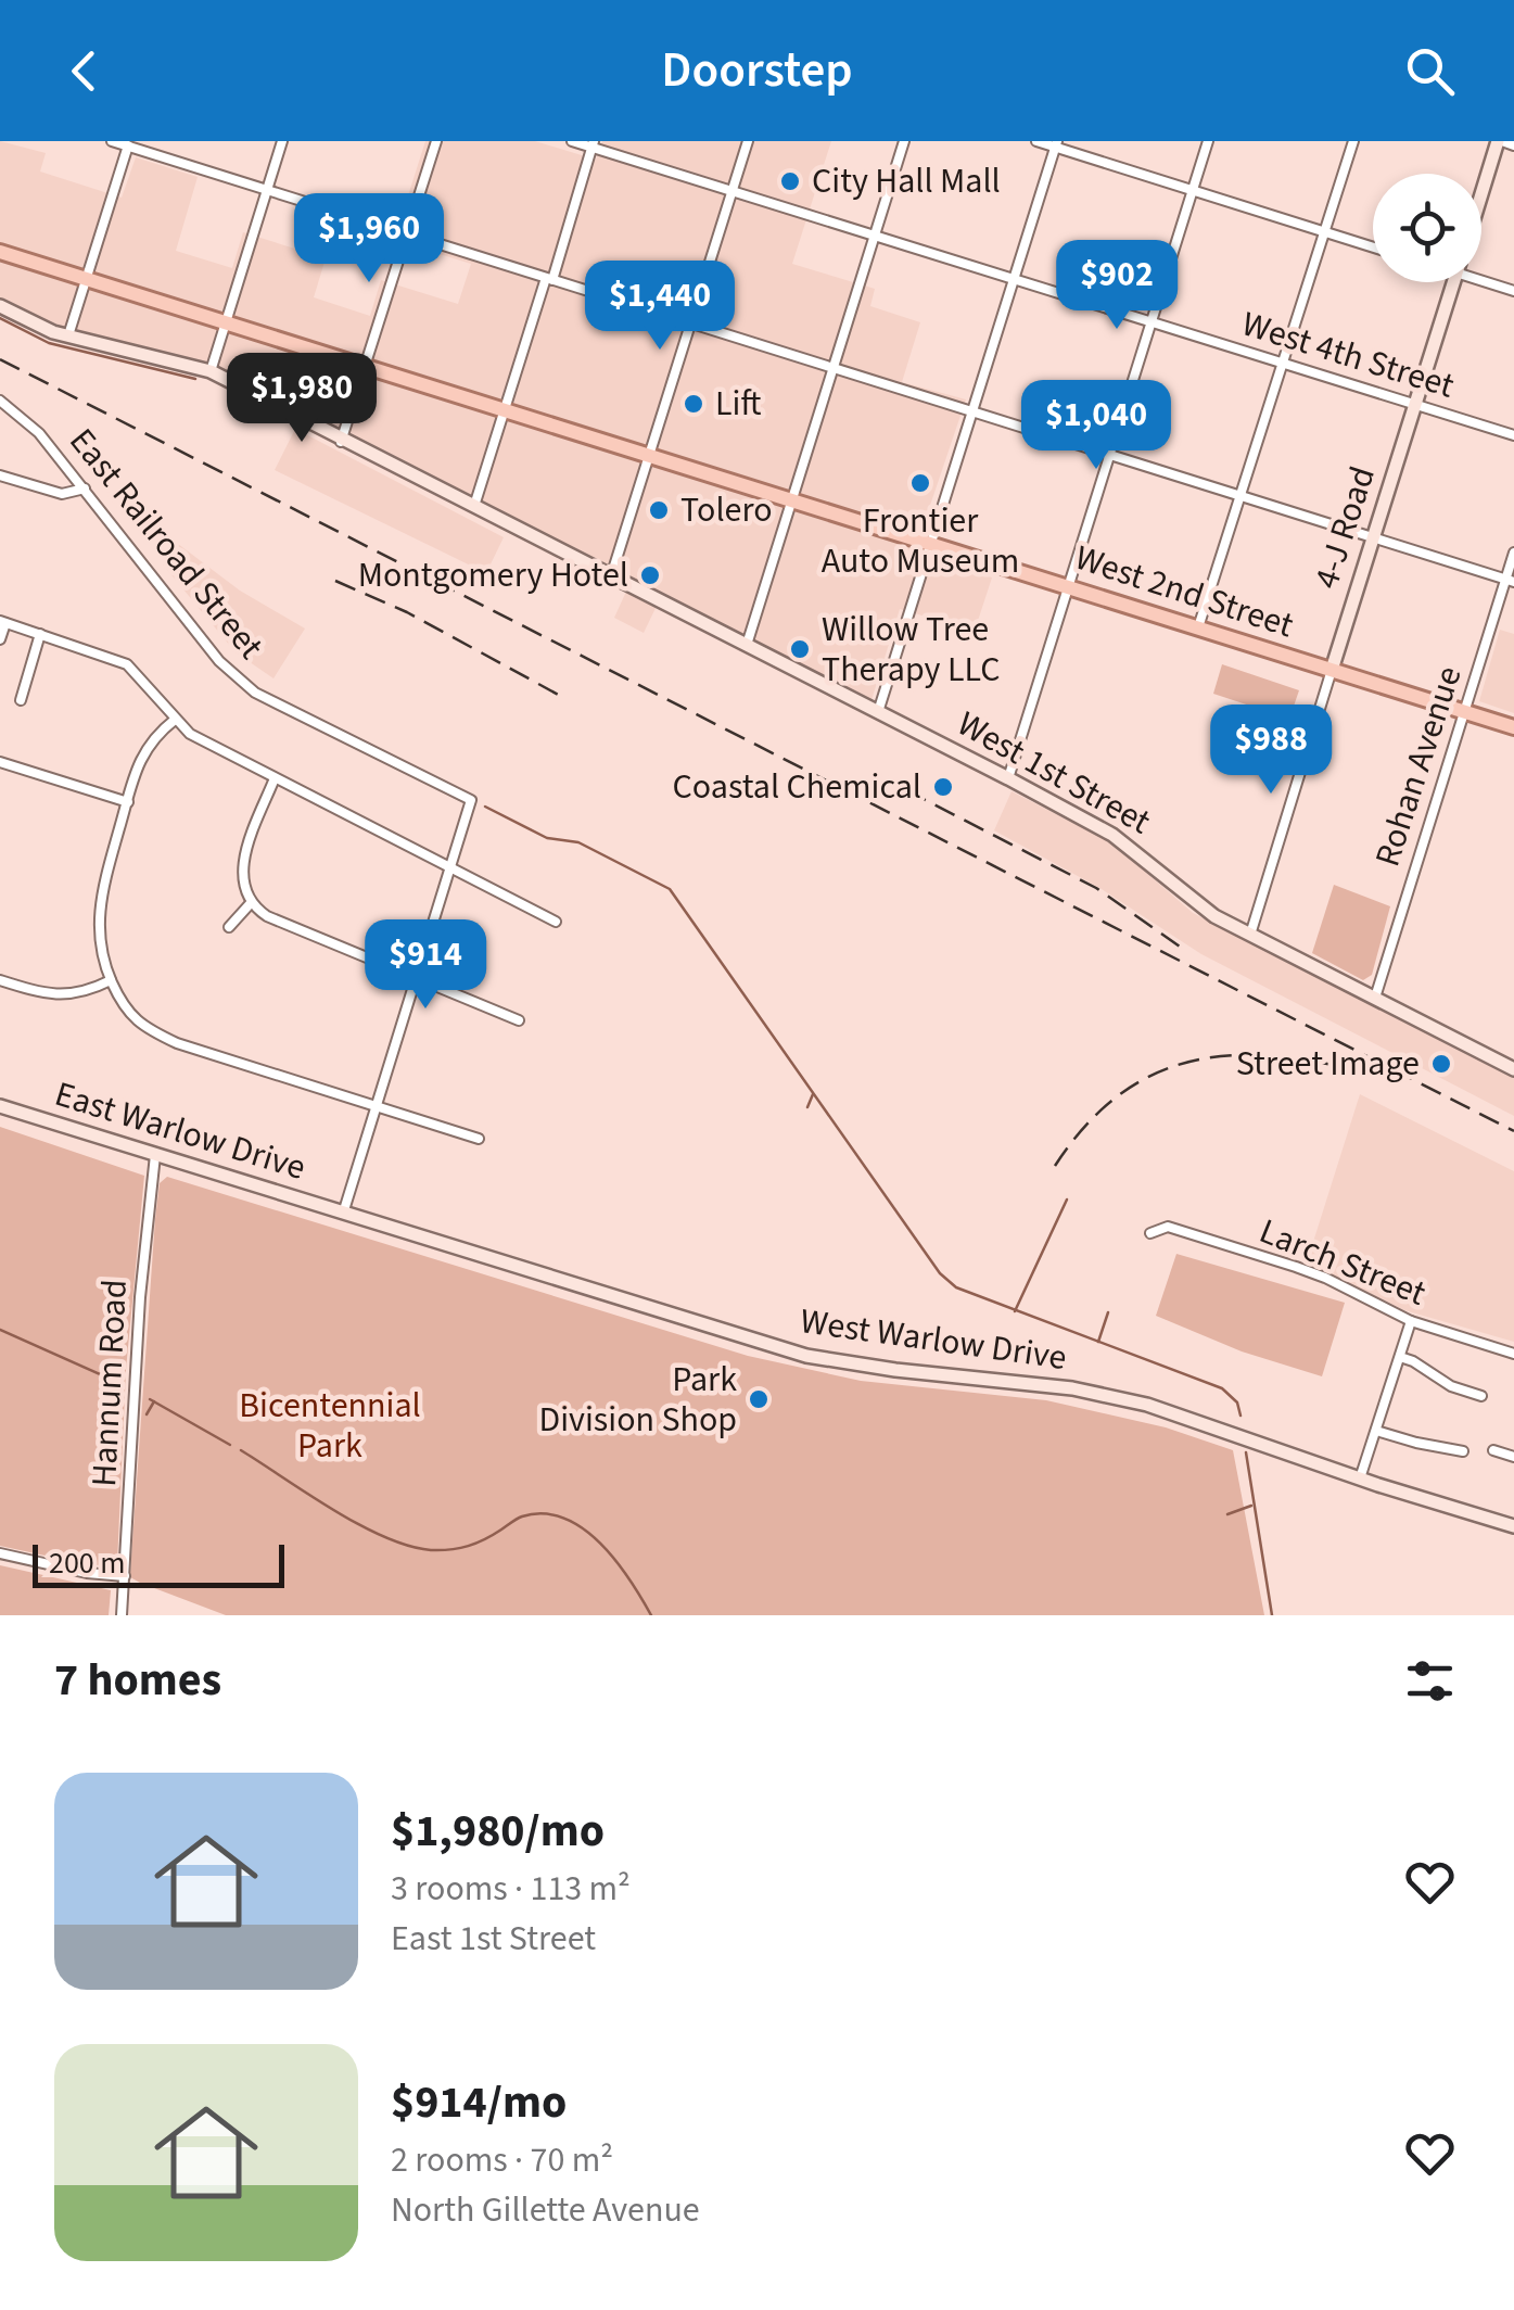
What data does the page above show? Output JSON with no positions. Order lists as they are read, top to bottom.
{
  "streets": {
    "main road": ["West 2nd Street"],
    "street": [
      "West 4th Street",
      "4-J Road",
      "East Railroad Street",
      "Rohan Avenue",
      "West 1st Street",
      "East Warlow Drive",
      "Larch Street",
      "West Warlow Drive",
      "Hannum Road"
    ]
  },
  "crossings": [
    ["West 4th Street", "4-J Road"],
    ["4-J Road", "West 2nd Street"],
    ["4-J Road", "West 1st Street"],
    ["West 2nd Street", "Rohan Avenue"],
    ["Rohan Avenue", "West 1st Street"],
    ["East Warlow Drive", "West Warlow Drive"],
    ["East Warlow Drive", "Hannum Road"]
  ],
  "parks": ["Bicentennial Park"],
  "places": [
    "City Hall Mall",
    "Lift",
    "Frontier Auto Museum",
    "Tolero",
    "Montgomery Hotel",
    "Willow Tree Therapy LLC",
    "Coastal Chemical",
    "Street Image",
    "Park Division Shop"
  ],
  "scale_bar": "200 m",
  "page": {
    "header": "Doorstep",
    "price": [
      "$1,960",
      "$902",
      "$1,440",
      "$1,980",
      "$1,040",
      "$988",
      "$914"
    ],
    "scale": "200 m",
    "heading": "7 homes",
    "list": [
      {
        "name": "$1,980/mo",
        "note": "3 rooms · 113 m² · East 1st Street"
      },
      {
        "name": "$914/mo",
        "note": "2 rooms · 70 m² · North Gillette Avenue"
      }
    ]
  }
}
